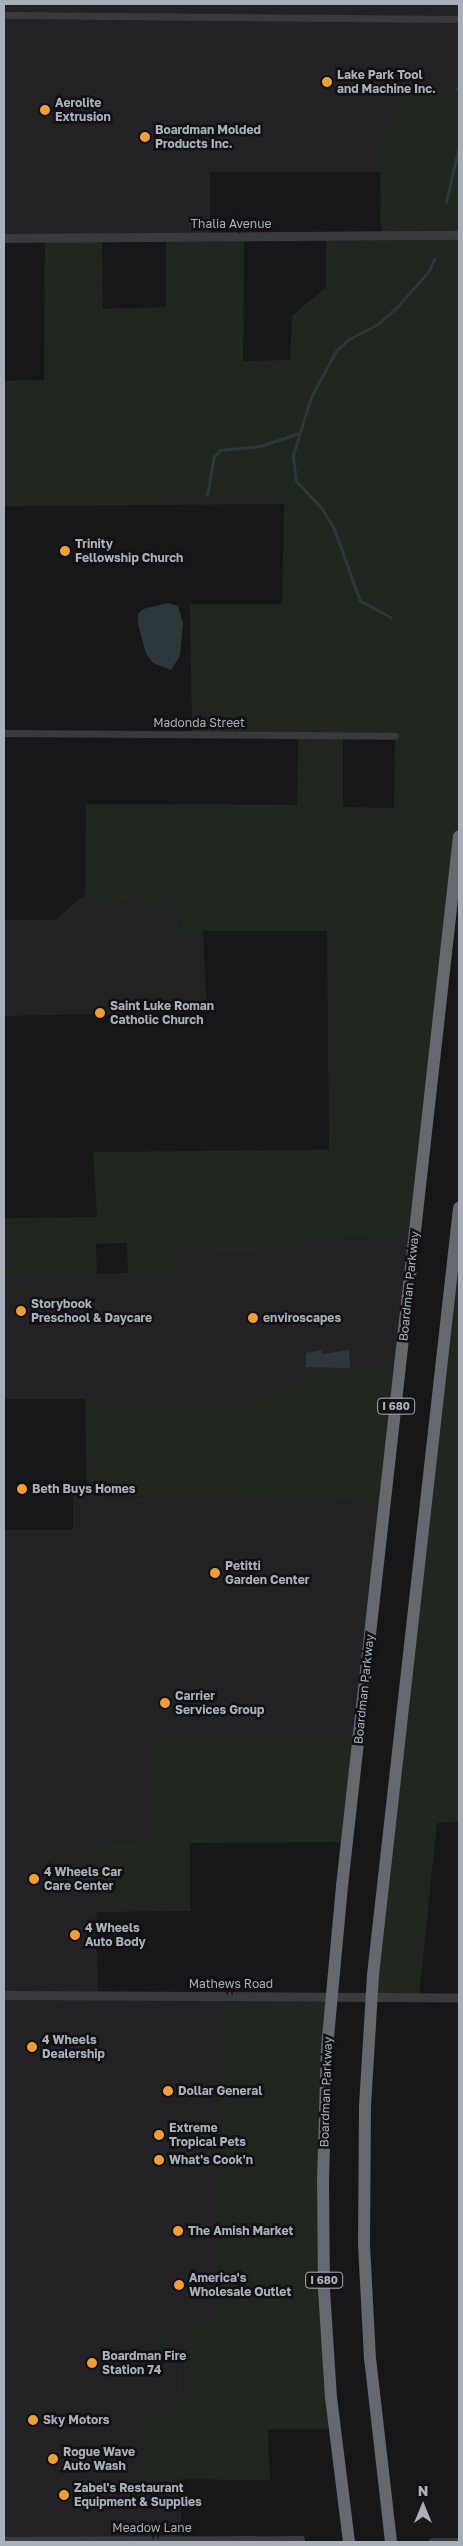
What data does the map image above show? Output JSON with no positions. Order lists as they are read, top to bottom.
{
  "streets": {
    "highway": ["Boardman Parkway", "I 680"],
    "street": [
      "Thalia Avenue",
      "Madonda Street",
      "Mathews Road",
      "Meadow Lane"
    ]
  },
  "places": [
    "Lake Park Tool and Machine Inc.",
    "Aerolite Extrusion",
    "Boardman Molded Products Inc.",
    "Trinity Fellowship Church",
    "Saint Luke Roman Catholic Church",
    "Storybook Preschool & Daycare",
    "enviroscapes",
    "Beth Buys Homes",
    "Petitti Garden Center",
    "Carrier Services Group",
    "4 Wheels Car Care Center",
    "4 Wheels Auto Body",
    "4 Wheels Dealership",
    "Dollar General",
    "Extreme Tropical Pets",
    "What's Cook'n",
    "The Amish Market",
    "America's Wholesale Outlet",
    "Boardman Fire Station 74",
    "Sky Motors",
    "Rogue Wave Auto Wash",
    "Zabel's Restaurant Equipment & Supplies"
  ],
  "north": "top"
}
